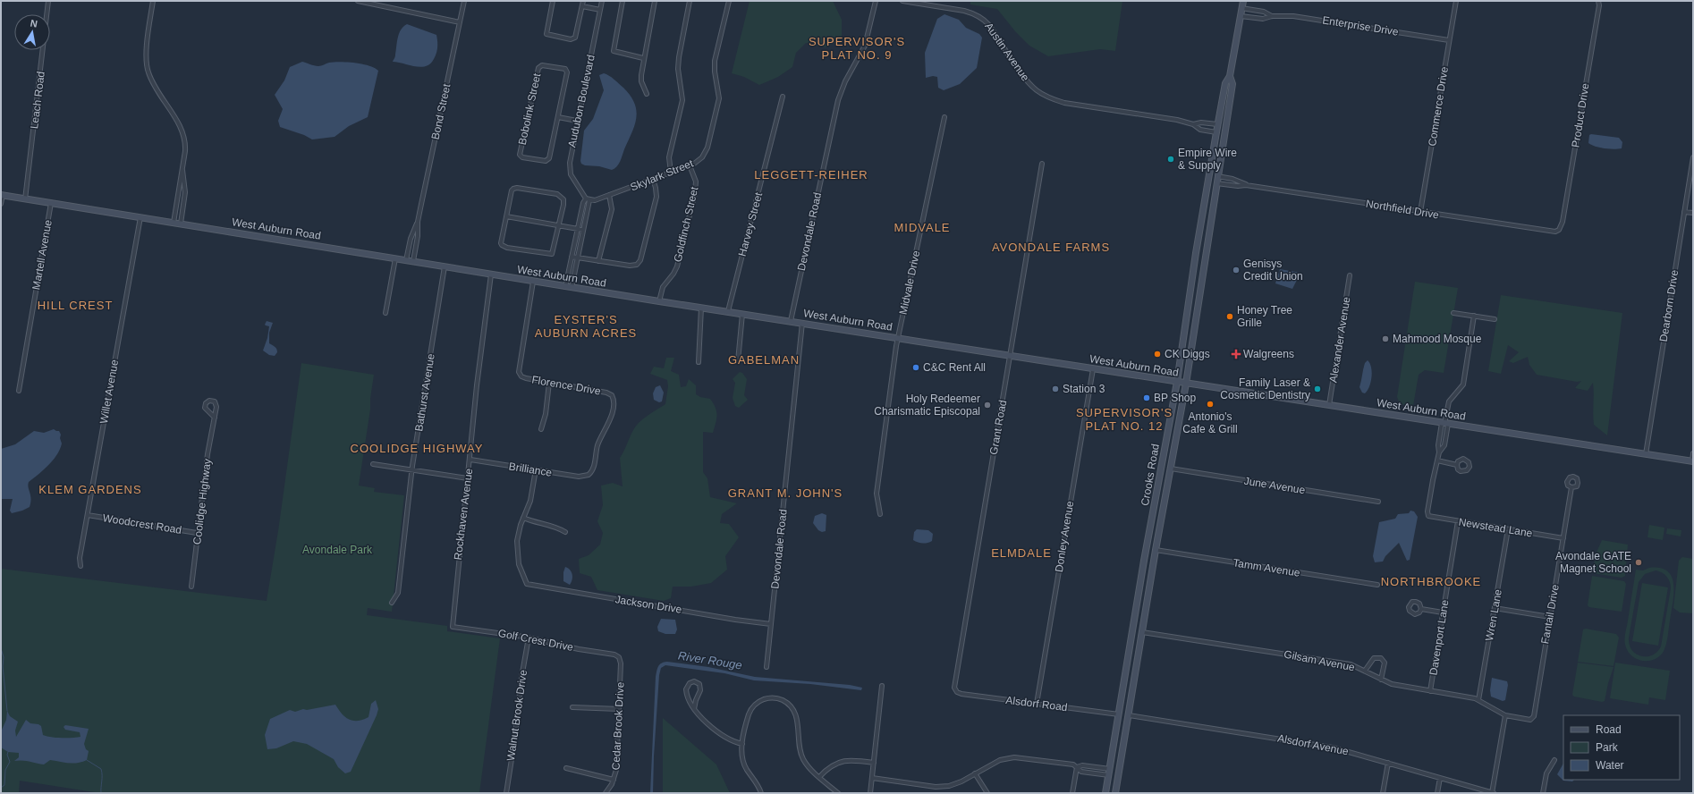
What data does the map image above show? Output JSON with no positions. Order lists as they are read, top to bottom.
{
  "streets": {
    "main road": ["West Auburn Road", "Crooks Road"],
    "street": [
      "Enterprise Drive",
      "Austin Avenue",
      "Leach Road",
      "Audubon Boulevard",
      "Commerce Drive",
      "Bobolink Street",
      "Bond Street",
      "Product Drive",
      "Skylark Street",
      "Northfield Drive",
      "Goldfinch Street",
      "Harvey Street",
      "Devondale Road",
      "Martell Avenue",
      "Midvale Drive",
      "Dearborn Drive",
      "Alexander Avenue",
      "Florence Drive",
      "Willet Avenue",
      "Bathurst Avenue",
      "Grant Road",
      "Brilliance",
      "June Avenue",
      "Coolidge Highway",
      "Rockhaven Avenue",
      "Woodcrest Road",
      "Newstead Lane",
      "Donley Avenue",
      "Tamm Avenue",
      "Jackson Drive",
      "Fantail Drive",
      "Wren Lane",
      "Davenport Lane",
      "Golf Crest Drive",
      "Gilsam Avenue",
      "Alsdorf Road",
      "Walnut Brook Drive",
      "Cedar Brook Drive",
      "Alsdorf Avenue"
    ]
  },
  "crossings": [
    ["Enterprise Drive", "Commerce Drive"],
    ["Enterprise Drive", "Crooks Road"],
    ["Austin Avenue", "Crooks Road"],
    ["Leach Road", "West Auburn Road"],
    ["Audubon Boulevard", "Skylark Street"],
    ["Commerce Drive", "Northfield Drive"],
    ["Bond Street", "West Auburn Road"],
    ["Product Drive", "Northfield Drive"],
    ["Skylark Street", "Goldfinch Street"],
    ["Northfield Drive", "Crooks Road"],
    ["Goldfinch Street", "West Auburn Road"],
    ["Harvey Street", "West Auburn Road"],
    ["West Auburn Road", "Devondale Road"],
    ["West Auburn Road", "Martell Avenue"],
    ["West Auburn Road", "Midvale Drive"],
    ["West Auburn Road", "Dearborn Drive"],
    ["West Auburn Road", "Alexander Avenue"],
    ["West Auburn Road", "Florence Drive"],
    ["West Auburn Road", "Willet Avenue"],
    ["West Auburn Road", "Bathurst Avenue"],
    ["West Auburn Road", "Grant Road"],
    ["West Auburn Road", "Crooks Road"],
    ["West Auburn Road", "Rockhaven Avenue"],
    ["West Auburn Road", "Donley Avenue"],
    ["Devondale Road", "Jackson Drive"],
    ["Florence Drive", "Brilliance"],
    ["Willet Avenue", "Woodcrest Road"],
    ["Grant Road", "Alsdorf Road"],
    ["Brilliance", "Rockhaven Avenue"],
    ["Crooks Road", "June Avenue"],
    ["Crooks Road", "Tamm Avenue"],
    ["Crooks Road", "Gilsam Avenue"],
    ["Crooks Road", "Alsdorf Road"],
    ["Crooks Road", "Alsdorf Avenue"],
    ["Coolidge Highway", "Woodcrest Road"],
    ["Rockhaven Avenue", "Golf Crest Drive"],
    ["Newstead Lane", "Fantail Drive"],
    ["Newstead Lane", "Wren Lane"],
    ["Newstead Lane", "Davenport Lane"],
    ["Donley Avenue", "Alsdorf Road"],
    ["Fantail Drive", "Gilsam Avenue"],
    ["Wren Lane", "Gilsam Avenue"],
    ["Davenport Lane", "Gilsam Avenue"],
    ["Golf Crest Drive", "Walnut Brook Drive"],
    ["Golf Crest Drive", "Cedar Brook Drive"]
  ],
  "districts": [
    "SUPERVISOR'S PLAT NO. 9",
    "LEGGETT-REIHER",
    "MIDVALE",
    "AVONDALE FARMS",
    "HILL CREST",
    "EYSTER'S AUBURN ACRES",
    "GABELMAN",
    "SUPERVISOR'S PLAT NO. 12",
    "COOLIDGE HIGHWAY",
    "KLEM GARDENS",
    "GRANT M. JOHN'S",
    "ELMDALE",
    "NORTHBROOKE"
  ],
  "water": ["River Rouge"],
  "parks": ["Avondale Park"],
  "places": {
    "other": [
      "Empire Wire & Supply",
      "Genisys Credit Union",
      "Honey Tree Grille",
      "Mahmood Mosque",
      "CK Diggs",
      "C&C Rent All",
      "Station 3",
      "Family Laser & Cosmetic Dentistry",
      "BP Shop",
      "Antonio's Cafe & Grill",
      "Holy Redeemer Charismatic Episcopal",
      "Avondale GATE Magnet School"
    ],
    "health": ["Walgreens"]
  },
  "legend": ["Road", "Park", "Water"],
  "north": "top"
}
